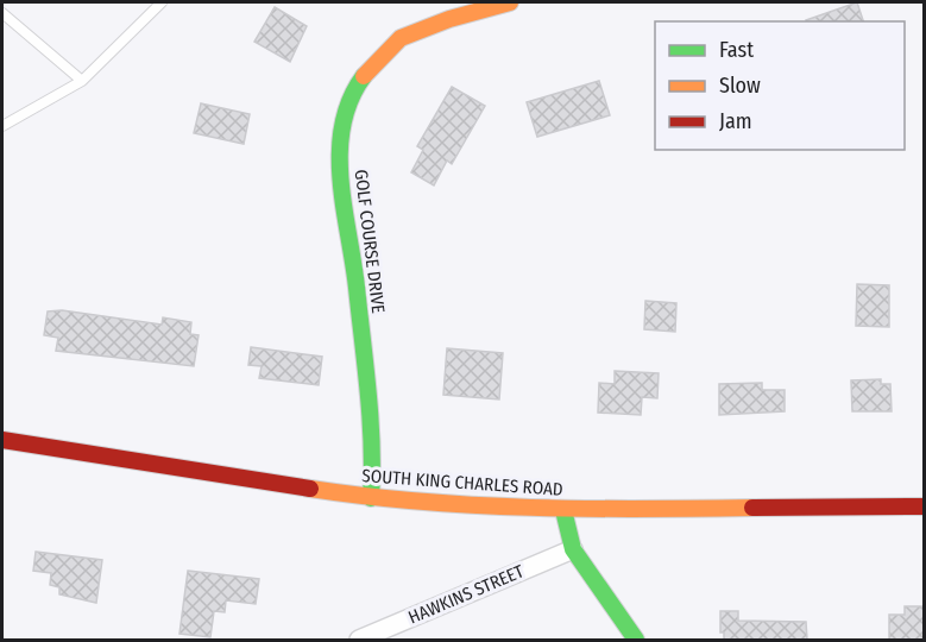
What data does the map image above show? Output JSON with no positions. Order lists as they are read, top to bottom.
{
  "streets": {
    "street": ["GOLF COURSE DRIVE", "SOUTH KING CHARLES ROAD", "HAWKINS STREET"]
  },
  "crossings": [
    ["GOLF COURSE DRIVE", "SOUTH KING CHARLES ROAD"]
  ],
  "legend": ["Fast", "Slow", "Jam"]
}
